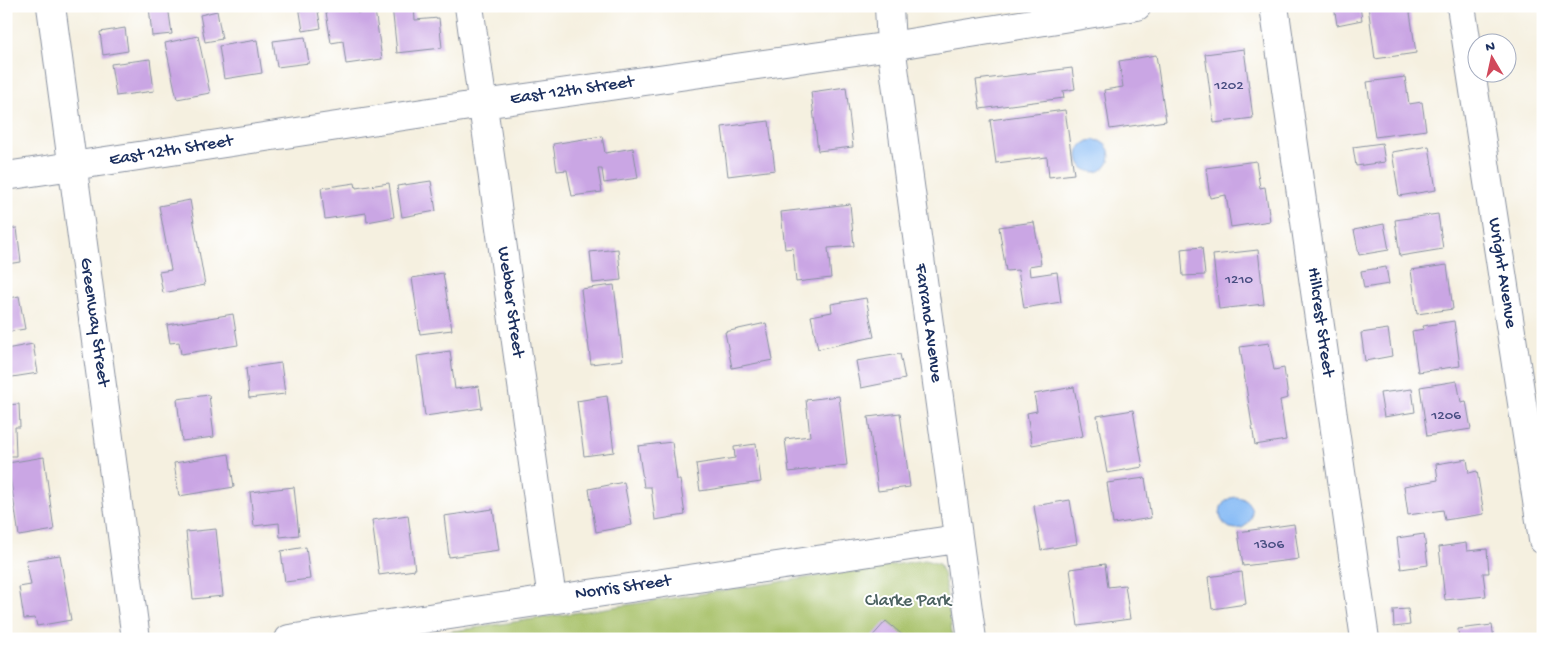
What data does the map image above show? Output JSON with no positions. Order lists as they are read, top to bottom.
{
  "streets": {
    "street": [
      "East 12th Street",
      "Wright Avenue",
      "Webber Street",
      "Greenway Street",
      "Hillcrest Street",
      "Farrand Avenue",
      "Norris Street"
    ]
  },
  "crossings": [
    ["East 12th Street", "Webber Street"],
    ["East 12th Street", "Greenway Street"],
    ["East 12th Street", "Farrand Avenue"],
    ["Webber Street", "Norris Street"],
    ["Farrand Avenue", "Norris Street"]
  ],
  "parks": ["Clarke Park"],
  "house_numbers": [
    "1202",
    "1210",
    "1206",
    "1306"
  ],
  "north": "top"
}
